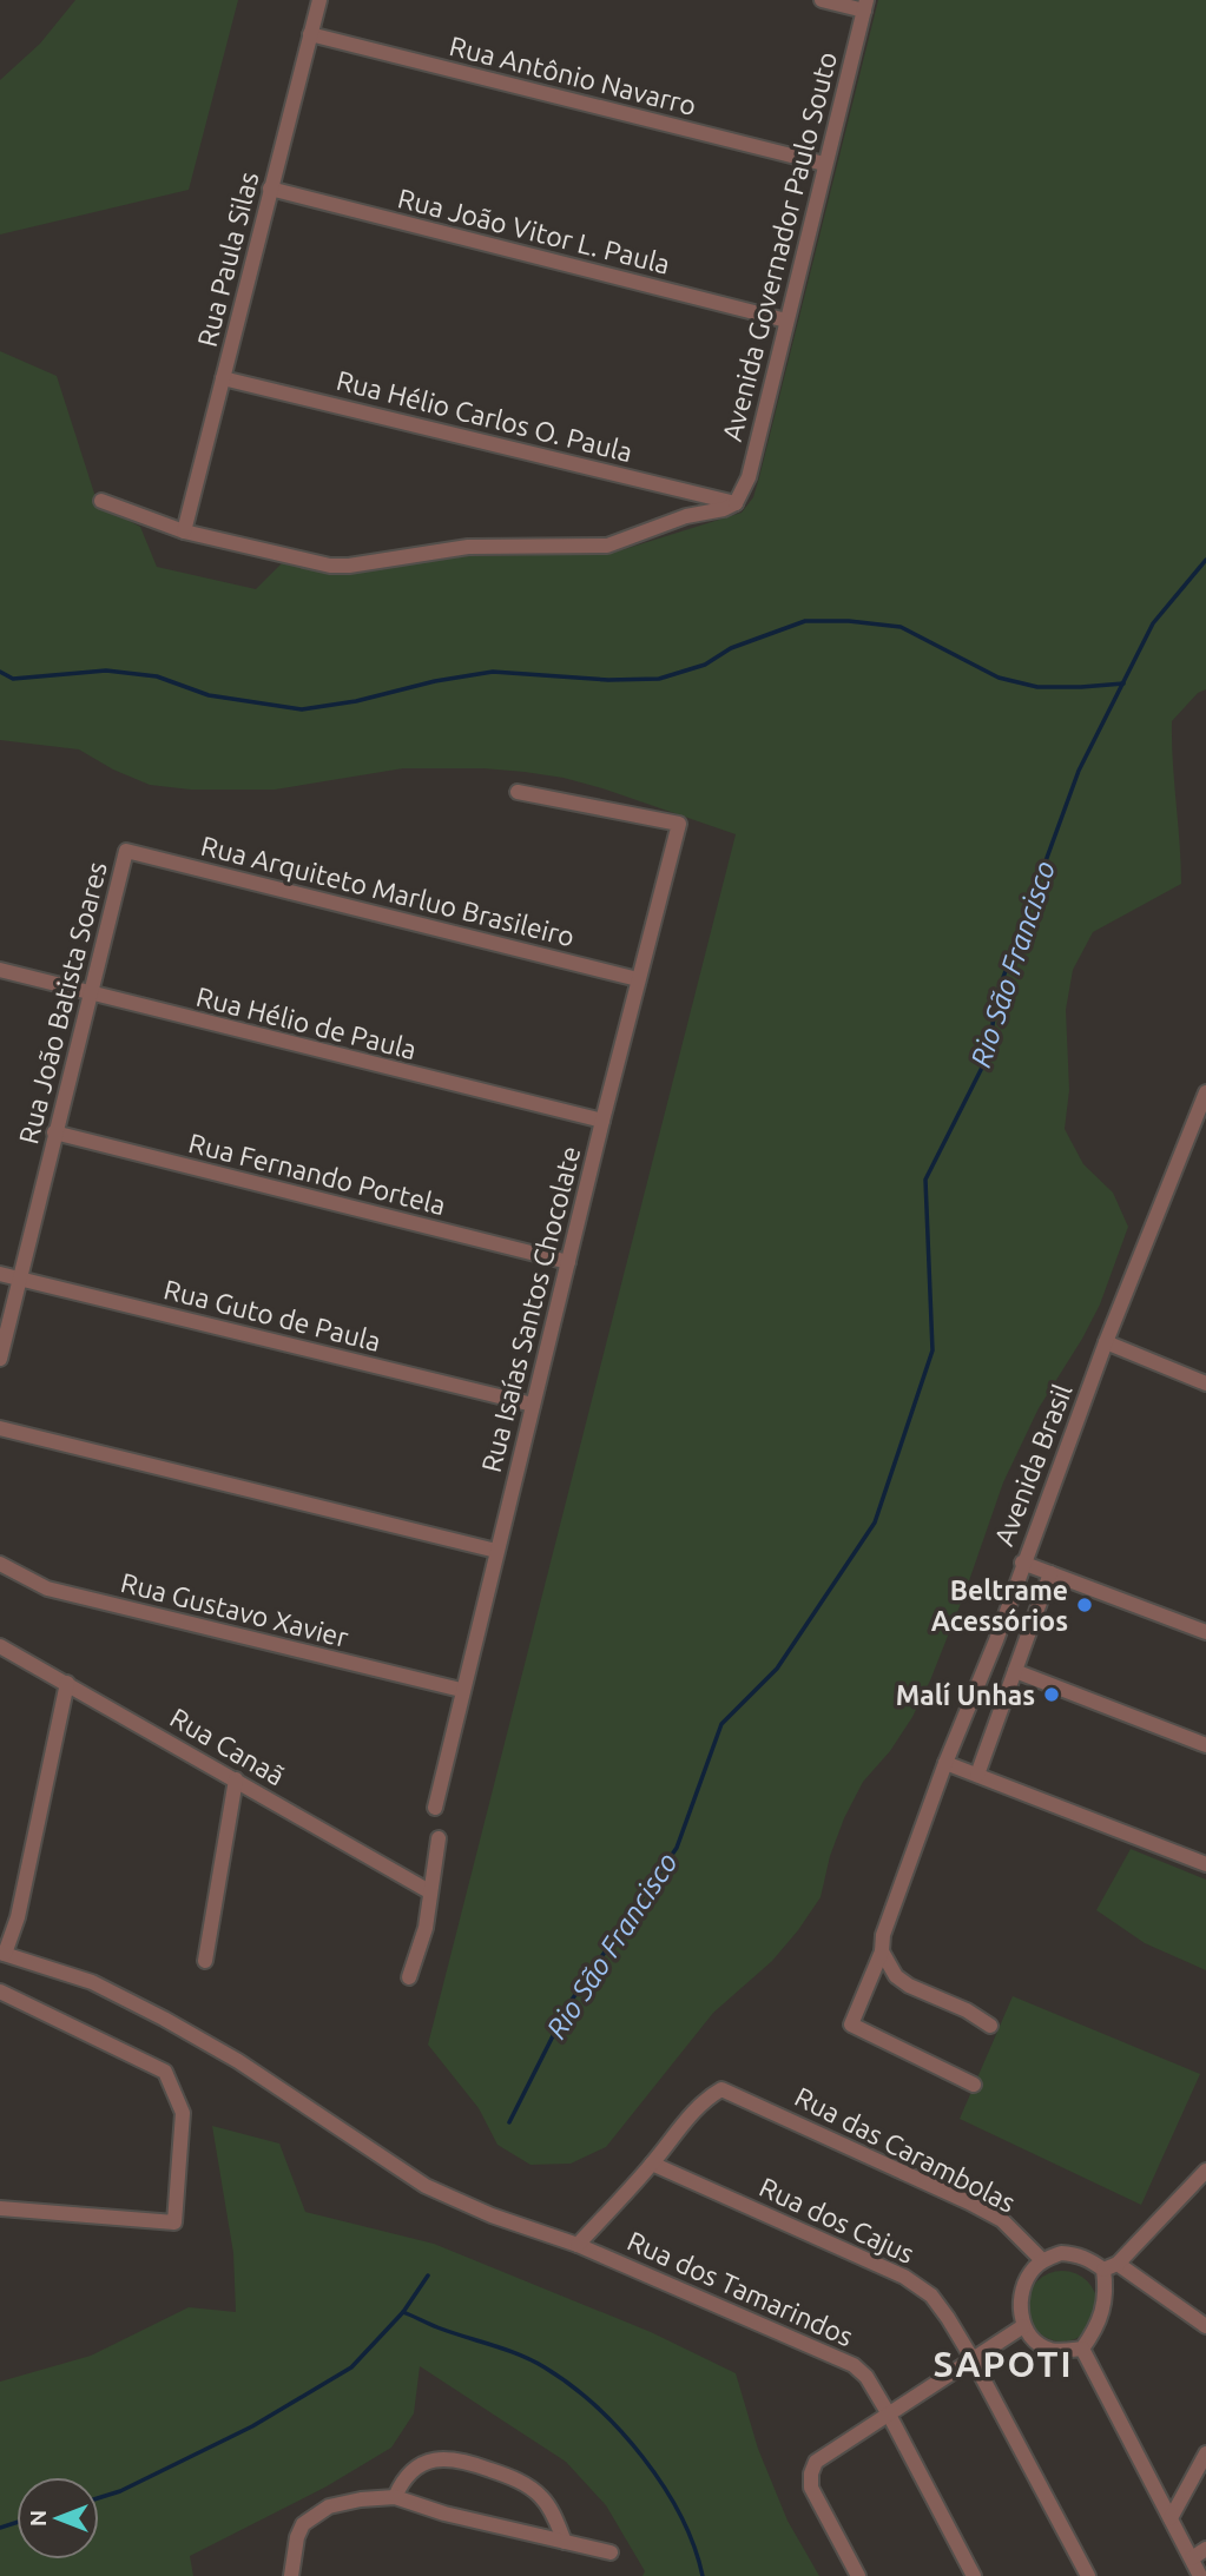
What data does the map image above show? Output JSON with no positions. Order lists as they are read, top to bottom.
{
  "streets": {
    "street": [
      "Rua Antônio Navarro",
      "Rua João Vitor L. Paula",
      "Avenida Governador Paulo Souto",
      "Rua Paula Silas",
      "Rua Hélio Carlos O. Paula",
      "Rua Arquiteto Marluo Brasileiro",
      "Rua João Batista Soares",
      "Rua Hélio de Paula",
      "Rua Fernando Portela",
      "Rua Isaías Santos Chocolate",
      "Rua Guto de Paula",
      "Avenida Brasil",
      "Rua Gustavo Xavier",
      "Rua Canaã",
      "Rua das Carambolas",
      "Rua dos Cajus",
      "Rua dos Tamarindos"
    ]
  },
  "crossings": [
    ["Rua Antônio Navarro", "Avenida Governador Paulo Souto"],
    ["Rua Antônio Navarro", "Rua Paula Silas"],
    ["Rua João Vitor L. Paula", "Avenida Governador Paulo Souto"],
    ["Rua João Vitor L. Paula", "Rua Paula Silas"],
    ["Avenida Governador Paulo Souto", "Rua Hélio Carlos O. Paula"],
    ["Rua Paula Silas", "Rua Hélio Carlos O. Paula"],
    ["Rua Arquiteto Marluo Brasileiro", "Rua João Batista Soares"],
    ["Rua Arquiteto Marluo Brasileiro", "Rua Isaías Santos Chocolate"],
    ["Rua João Batista Soares", "Rua Hélio de Paula"],
    ["Rua João Batista Soares", "Rua Fernando Portela"],
    ["Rua João Batista Soares", "Rua Guto de Paula"],
    ["Rua Hélio de Paula", "Rua Isaías Santos Chocolate"],
    ["Rua Fernando Portela", "Rua Isaías Santos Chocolate"],
    ["Rua Isaías Santos Chocolate", "Rua Guto de Paula"],
    ["Rua Isaías Santos Chocolate", "Rua Gustavo Xavier"],
    ["Rua das Carambolas", "Rua dos Cajus"]
  ],
  "districts": ["SAPOTI"],
  "water": ["Rio São Francisco"],
  "places": ["Beltrame Acessórios", "Malí Unhas"],
  "north": "left"
}
